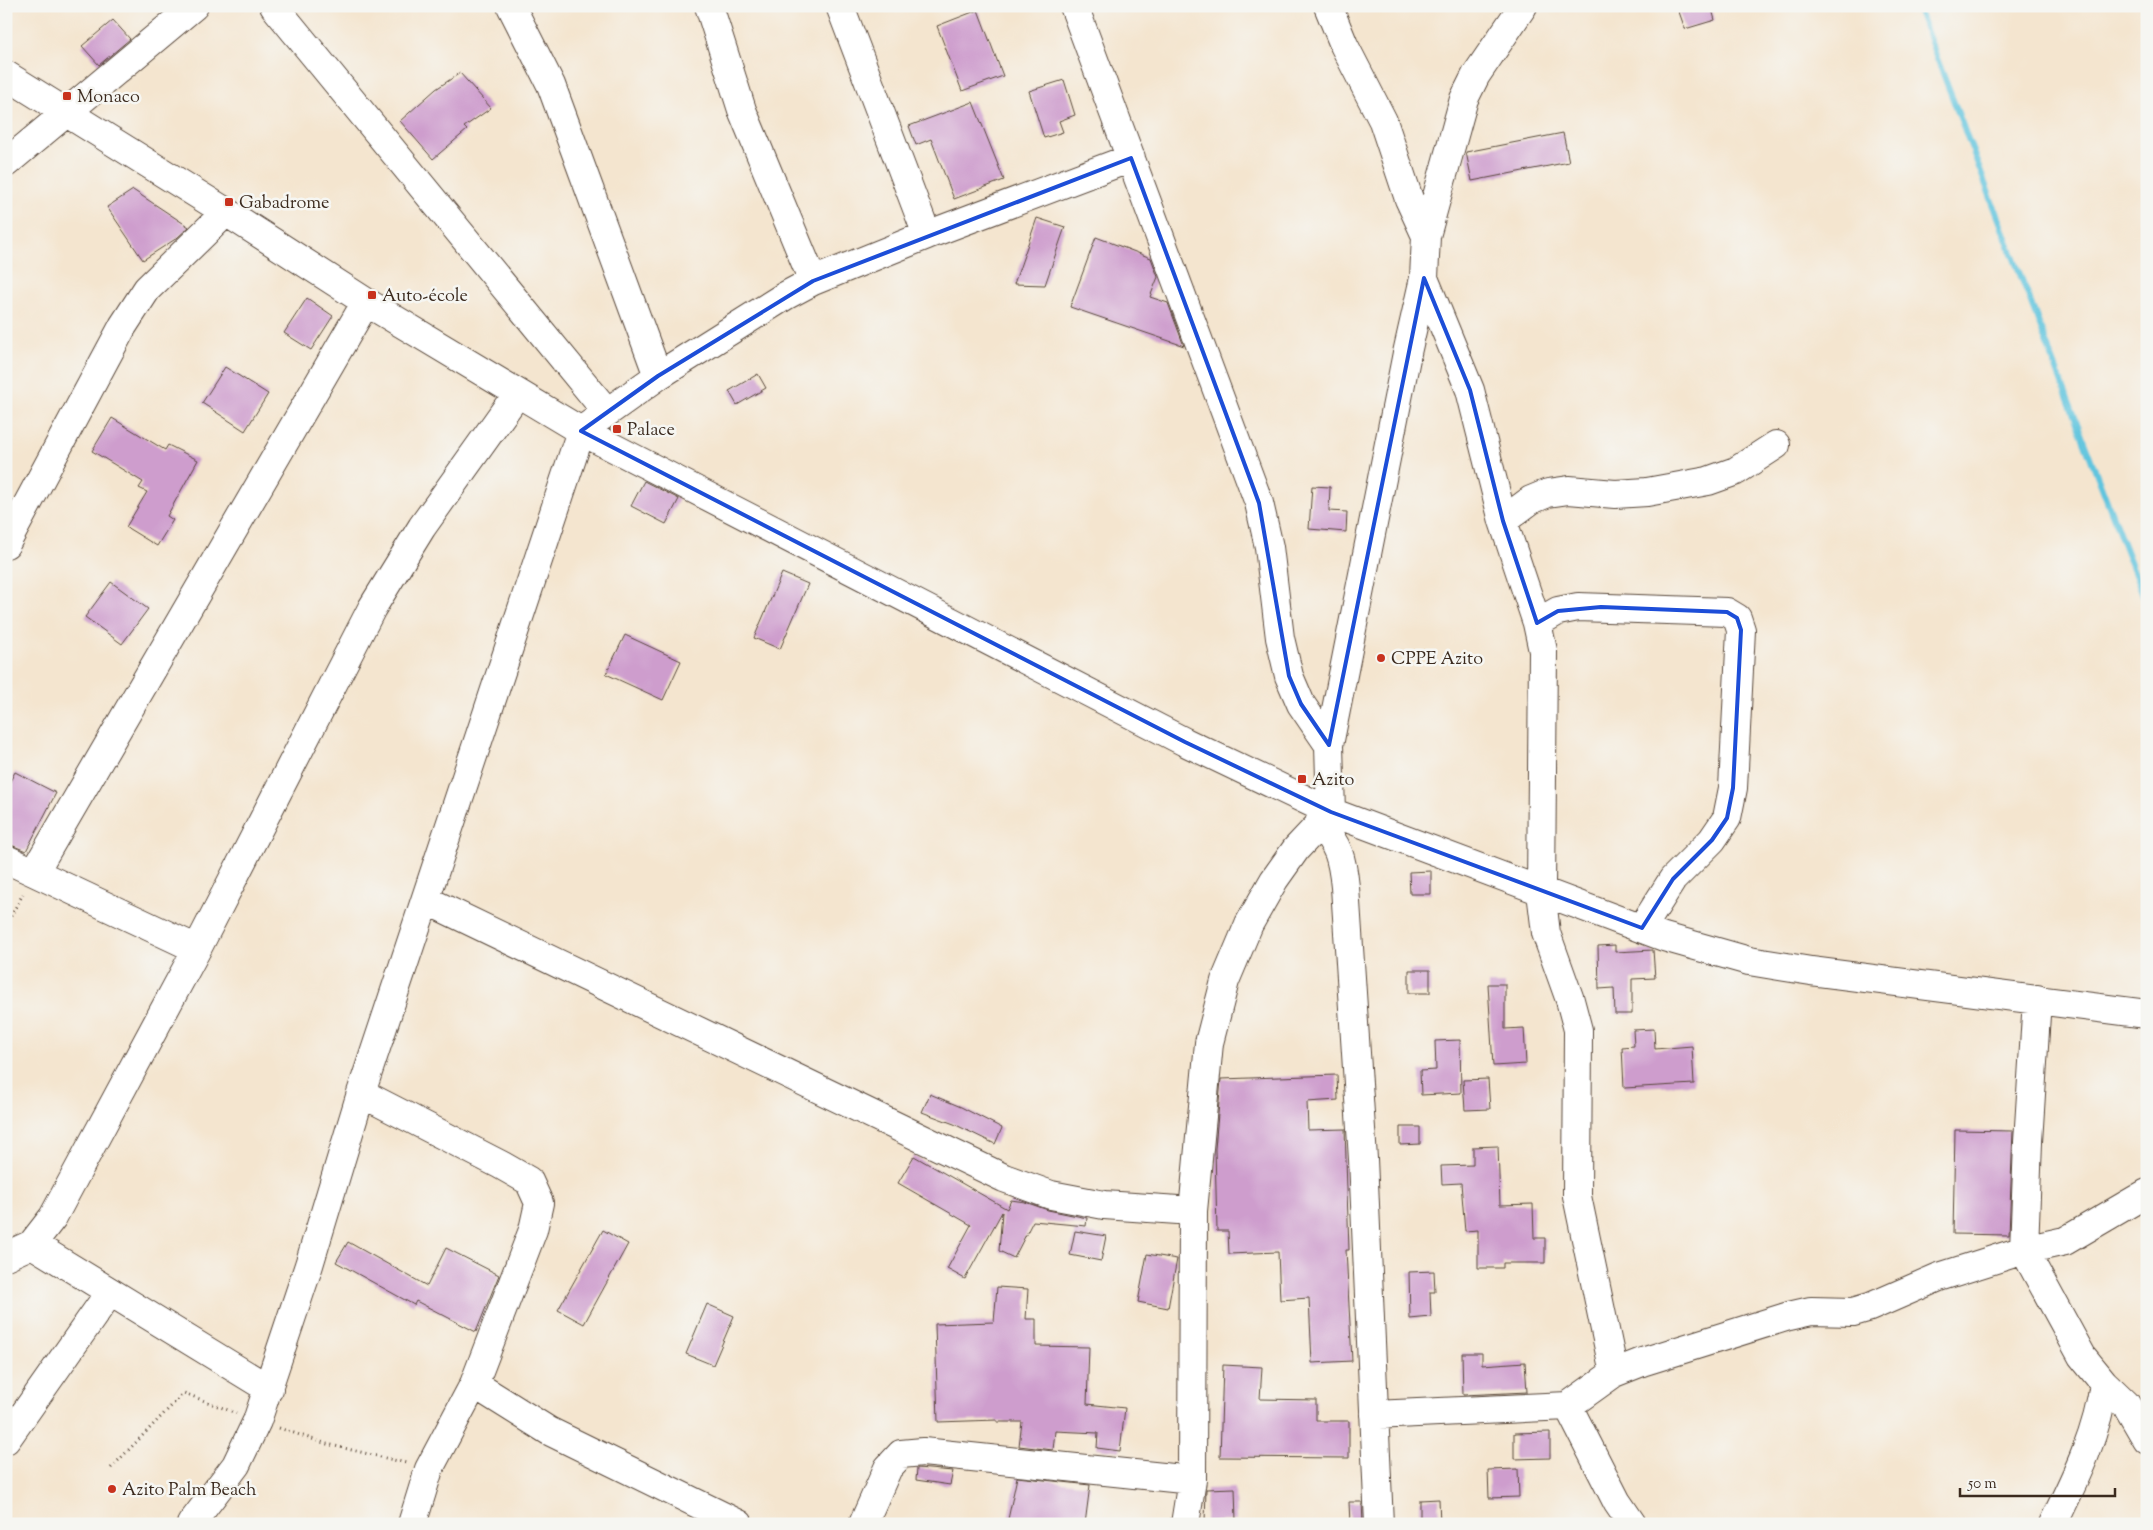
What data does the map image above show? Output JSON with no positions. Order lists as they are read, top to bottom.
{
  "places": {
    "transit": [
      "Monaco",
      "Gabadrome",
      "Auto-école",
      "Palace",
      "Azito"
    ],
    "other": ["CPPE Azito", "Azito Palm Beach"]
  },
  "scale_bar": "50 m"
}
